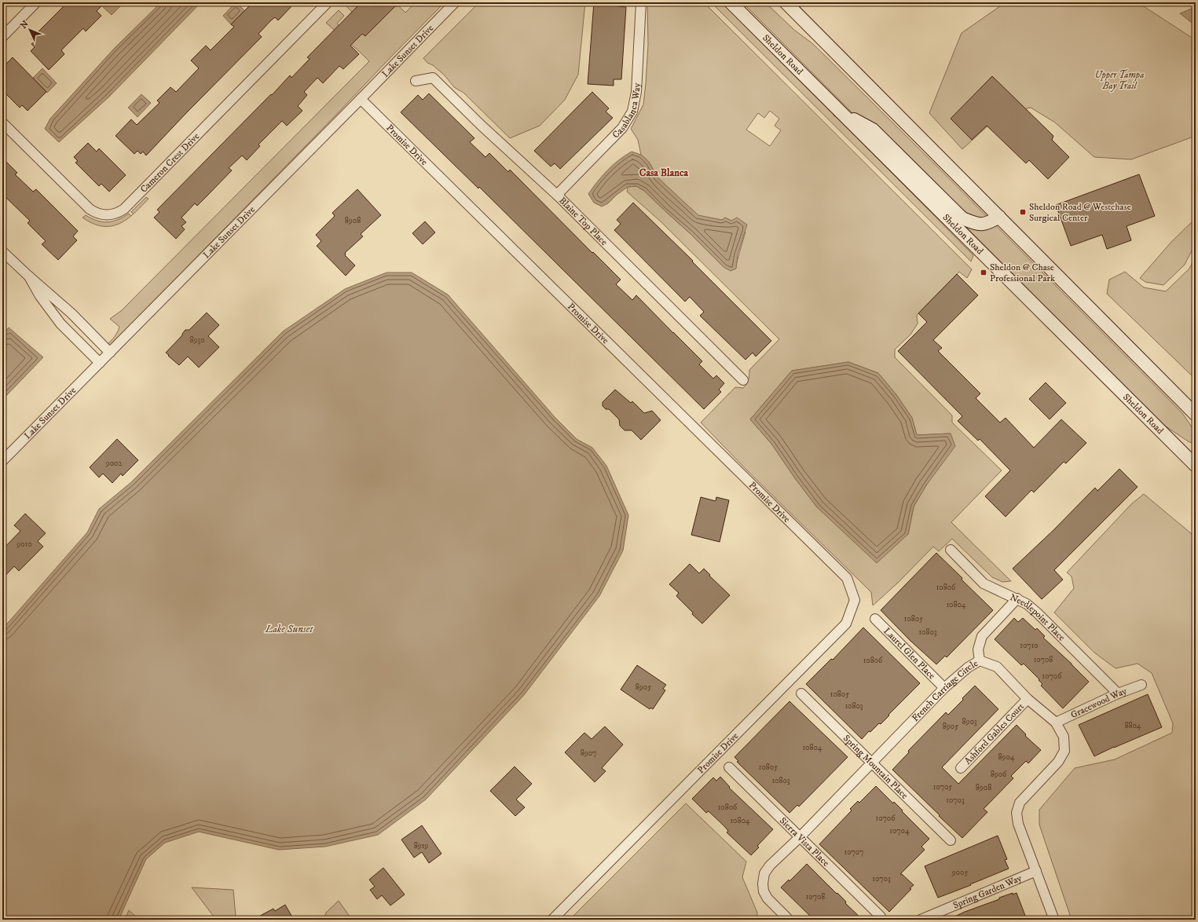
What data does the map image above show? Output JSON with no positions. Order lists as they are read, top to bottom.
{
  "streets": {
    "main road": ["Sheldon Road"],
    "street": [
      "Lake Sunset Drive",
      "Casablanca Way",
      "Promise Drive",
      "Cameron Crest Drive",
      "Blaine Top Place",
      "Needlepoint Place",
      "Laurel Glen Place",
      "French Carriage Circle",
      "Gracewood Way",
      "Ashford Gables Court",
      "Spring Mountain Place",
      "Sierra Vista Place",
      "Spring Garden Way"
    ]
  },
  "crossings": [
    ["Lake Sunset Drive", "Promise Drive"],
    ["Casablanca Way", "Blaine Top Place"],
    ["Needlepoint Place", "Gracewood Way"],
    ["Laurel Glen Place", "French Carriage Circle"],
    ["French Carriage Circle", "Gracewood Way"],
    ["French Carriage Circle", "Ashford Gables Court"],
    ["French Carriage Circle", "Spring Mountain Place"],
    ["French Carriage Circle", "Sierra Vista Place"],
    ["French Carriage Circle", "Spring Garden Way"]
  ],
  "districts": ["Casa Blanca"],
  "water": ["Lake Sunset"],
  "parks": ["Upper Tampa Bay Trail"],
  "places": {
    "transit": ["Sheldon Road @ Westchase Surgical Center", "Sheldon @ Chase Professional Park"]
  },
  "house_numbers": [
    "8908",
    "8930",
    "9002",
    "9010",
    "10806",
    "10804",
    "10805",
    "10803",
    "10710",
    "10708",
    "10806",
    "10706",
    "8905",
    "10805",
    "10803",
    "8903",
    "8804",
    "8905",
    "10804",
    "8907",
    "8904",
    "10805",
    "8906",
    "10803",
    "10705",
    "8908",
    "10703",
    "10806",
    "10706",
    "10804",
    "10704",
    "8919",
    "10707",
    "9005",
    "10703",
    "10708"
  ],
  "north": "top left"
}
